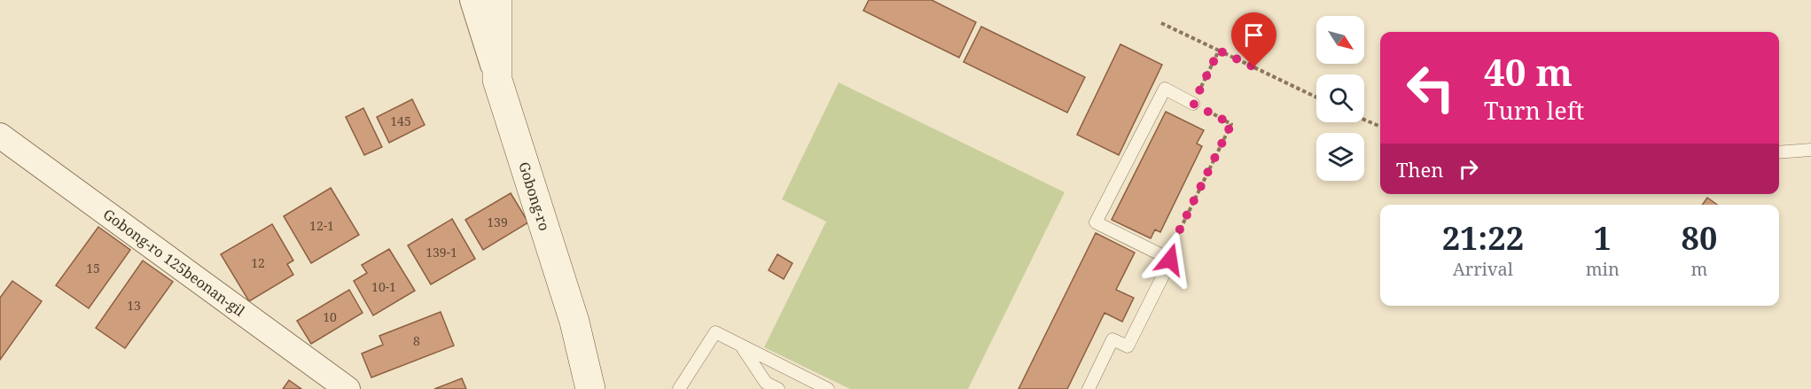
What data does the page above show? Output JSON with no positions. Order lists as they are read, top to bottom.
{
  "streets": {
    "main road": ["Gobong-ro"],
    "street": ["Gobong-ro 125beonan-gil"]
  },
  "house_numbers": [
    "145",
    "139",
    "12-1",
    "139-1",
    "12",
    "15",
    "10-1",
    "13",
    "10",
    "8"
  ],
  "north": "bottom right",
  "page": {
    "turn": ["40 m", "Turn left"],
    "then": "Then",
    "eta": [
      "21:22",
      "Arrival",
      "1",
      "min",
      "80",
      "m"
    ]
  }
}
